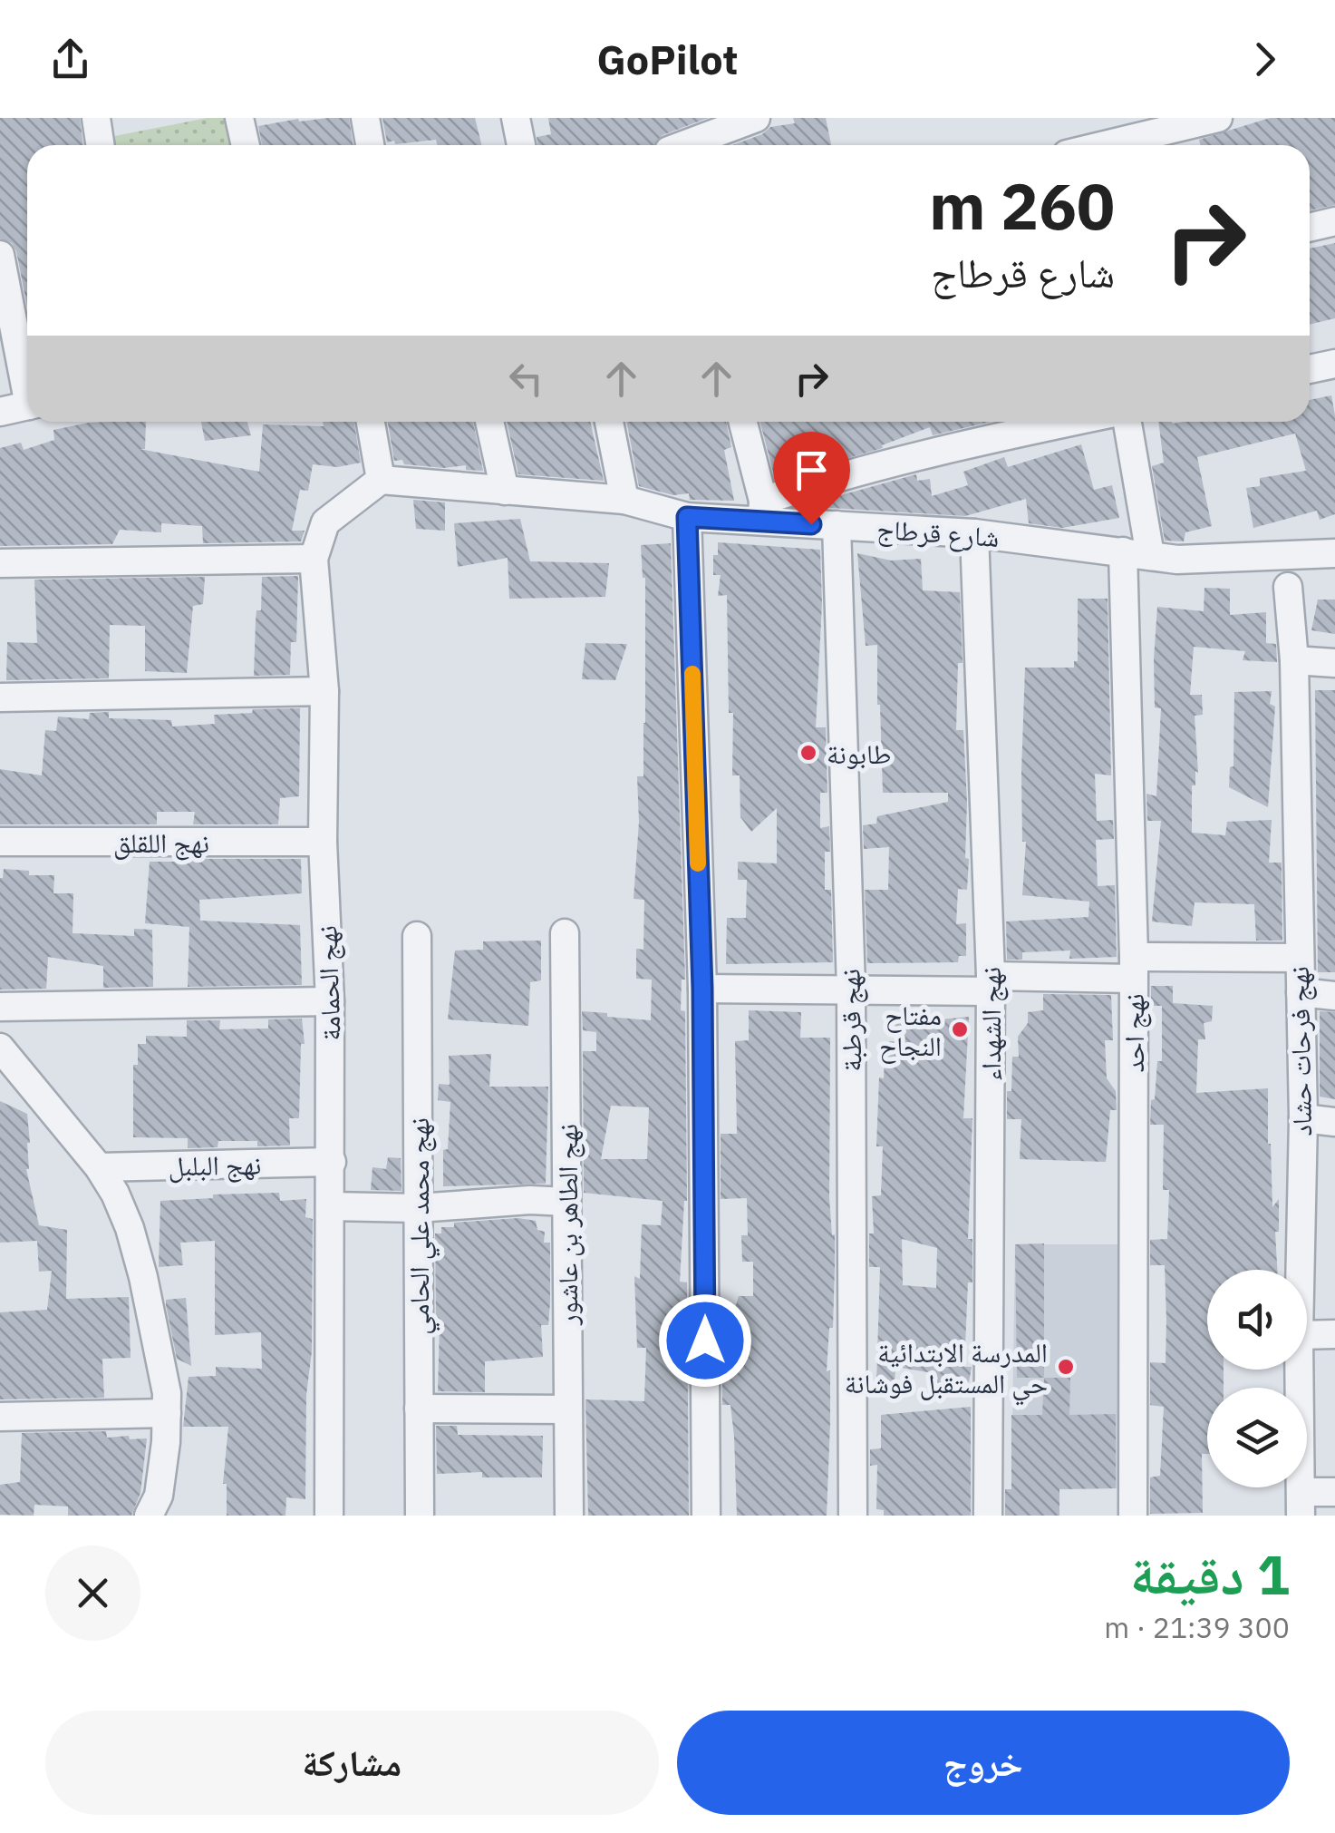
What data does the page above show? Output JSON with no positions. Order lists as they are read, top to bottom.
{
  "streets": {
    "street": [
      "شارع قرطاج",
      "نهج اللقلق",
      "نهج الحمامة",
      "نهج قرطبة",
      "نهج الشهداء",
      "نهج احد",
      "نهج فرحات حشاد",
      "نهج البلبل",
      "نهج الطاهر بن عاشور",
      "نهج محمد علي الحامي"
    ]
  },
  "crossings": [
    ["شارع قرطاج", "نهج الحمامة"],
    ["شارع قرطاج", "نهج قرطبة"],
    ["شارع قرطاج", "نهج الشهداء"],
    ["شارع قرطاج", "نهج احد"],
    ["نهج اللقلق", "نهج الحمامة"],
    ["نهج الحمامة", "نهج البلبل"]
  ],
  "places": ["طابونة", "مفتاح النجاح", "المدرسة الابتدائية حي المستقبل فوشانة"],
  "page": {
    "header": "GoPilot",
    "turn": ["260 m", "شارع قرطاج"],
    "heading": ["1 دقيقة", "300 m · 21:39"],
    "buttons": ["خروج", "مشاركة"]
  }
}
